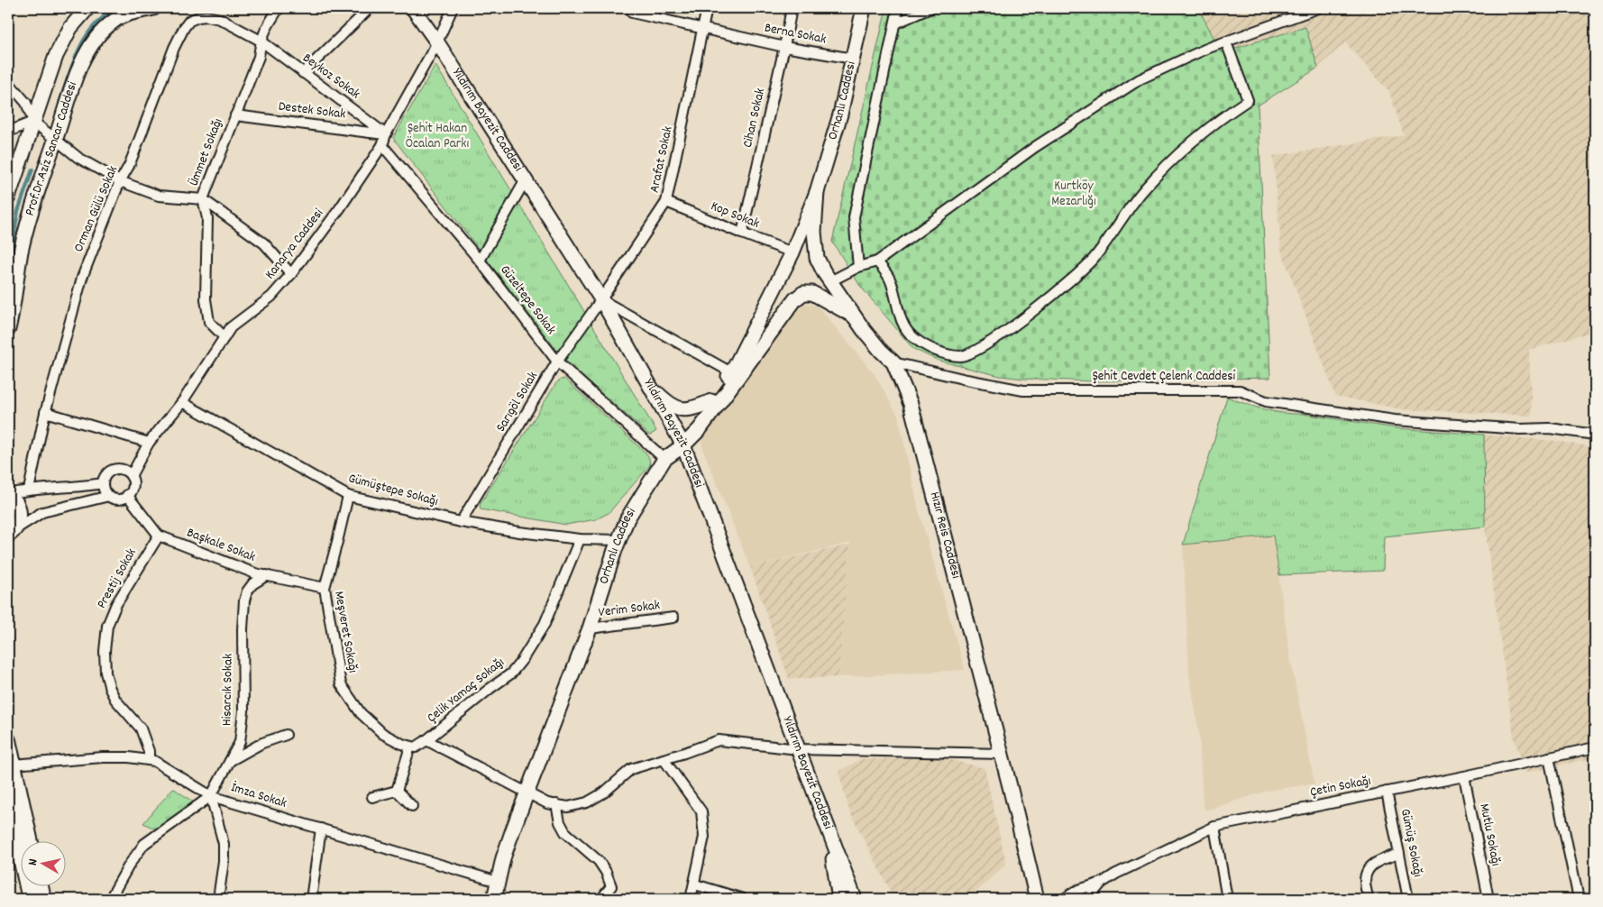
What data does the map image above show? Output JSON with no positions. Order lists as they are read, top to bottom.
{
  "streets": {
    "street": [
      "Berna Sokak",
      "Beykoz Sokak",
      "Orhanlı Caddesi",
      "Destek Sokak",
      "Cihan Sokak",
      "Yıldırım Bayezit Caddesi",
      "Prof.Dr.Aziz Sancar Caddesi",
      "Ümmet Sokağı",
      "Arafat Sokak",
      "Orman Gülü Sokak",
      "Kop Sokak",
      "Kanarya Caddesi",
      "Güzeltepe Sokak",
      "Şehit Cevdet Çelenk Caddesi",
      "Sarıgöl Sokak",
      "Gümüştepe Sokağı",
      "Hızır Reis Caddesi",
      "Başkale Sokak",
      "Prestij Sokak",
      "Verim Sokak",
      "Meşveret Sokağı",
      "Hisarcık Sokak",
      "Çelik Yamaç Sokağı",
      "Çetin Sokağı",
      "İmza Sokak",
      "Mutlu Sokağı",
      "Gümüş Sokağı"
    ]
  },
  "crossings": [
    ["Berna Sokak", "Orhanlı Caddesi"],
    ["Berna Sokak", "Cihan Sokak"],
    ["Berna Sokak", "Arafat Sokak"],
    ["Beykoz Sokak", "Destek Sokak"],
    ["Beykoz Sokak", "Ümmet Sokağı"],
    ["Beykoz Sokak", "Orman Gülü Sokak"],
    ["Beykoz Sokak", "Kanarya Caddesi"],
    ["Orhanlı Caddesi", "Yıldırım Bayezit Caddesi"],
    ["Orhanlı Caddesi", "Güzeltepe Sokak"],
    ["Orhanlı Caddesi", "Gümüştepe Sokağı"],
    ["Orhanlı Caddesi", "Hızır Reis Caddesi"],
    ["Orhanlı Caddesi", "Verim Sokak"],
    ["Orhanlı Caddesi", "İmza Sokak"],
    ["Destek Sokak", "Ümmet Sokağı"],
    ["Destek Sokak", "Kanarya Caddesi"],
    ["Cihan Sokak", "Kop Sokak"],
    ["Yıldırım Bayezit Caddesi", "Arafat Sokak"],
    ["Yıldırım Bayezit Caddesi", "Kanarya Caddesi"],
    ["Yıldırım Bayezit Caddesi", "Sarıgöl Sokak"],
    ["Ümmet Sokağı", "Orman Gülü Sokak"],
    ["Ümmet Sokağı", "Kanarya Caddesi"],
    ["Arafat Sokak", "Kop Sokak"],
    ["Arafat Sokak", "Sarıgöl Sokak"],
    ["Kanarya Caddesi", "Güzeltepe Sokak"],
    ["Kanarya Caddesi", "Gümüştepe Sokağı"],
    ["Güzeltepe Sokak", "Sarıgöl Sokak"],
    ["Şehit Cevdet Çelenk Caddesi", "Hızır Reis Caddesi"],
    ["Sarıgöl Sokak", "Gümüştepe Sokağı"],
    ["Gümüştepe Sokağı", "Meşveret Sokağı"],
    ["Gümüştepe Sokağı", "Çelik Yamaç Sokağı"],
    ["Başkale Sokak", "Prestij Sokak"],
    ["Başkale Sokak", "Meşveret Sokağı"],
    ["Başkale Sokak", "Hisarcık Sokak"],
    ["Prestij Sokak", "İmza Sokak"],
    ["Hisarcık Sokak", "İmza Sokak"],
    ["Çetin Sokağı", "Mutlu Sokağı"],
    ["Çetin Sokağı", "Gümüş Sokağı"]
  ],
  "parks": ["Şehit Hakan Öcalan Parkı", "Kurtköy Mezarlığı"],
  "north": "left"
}
